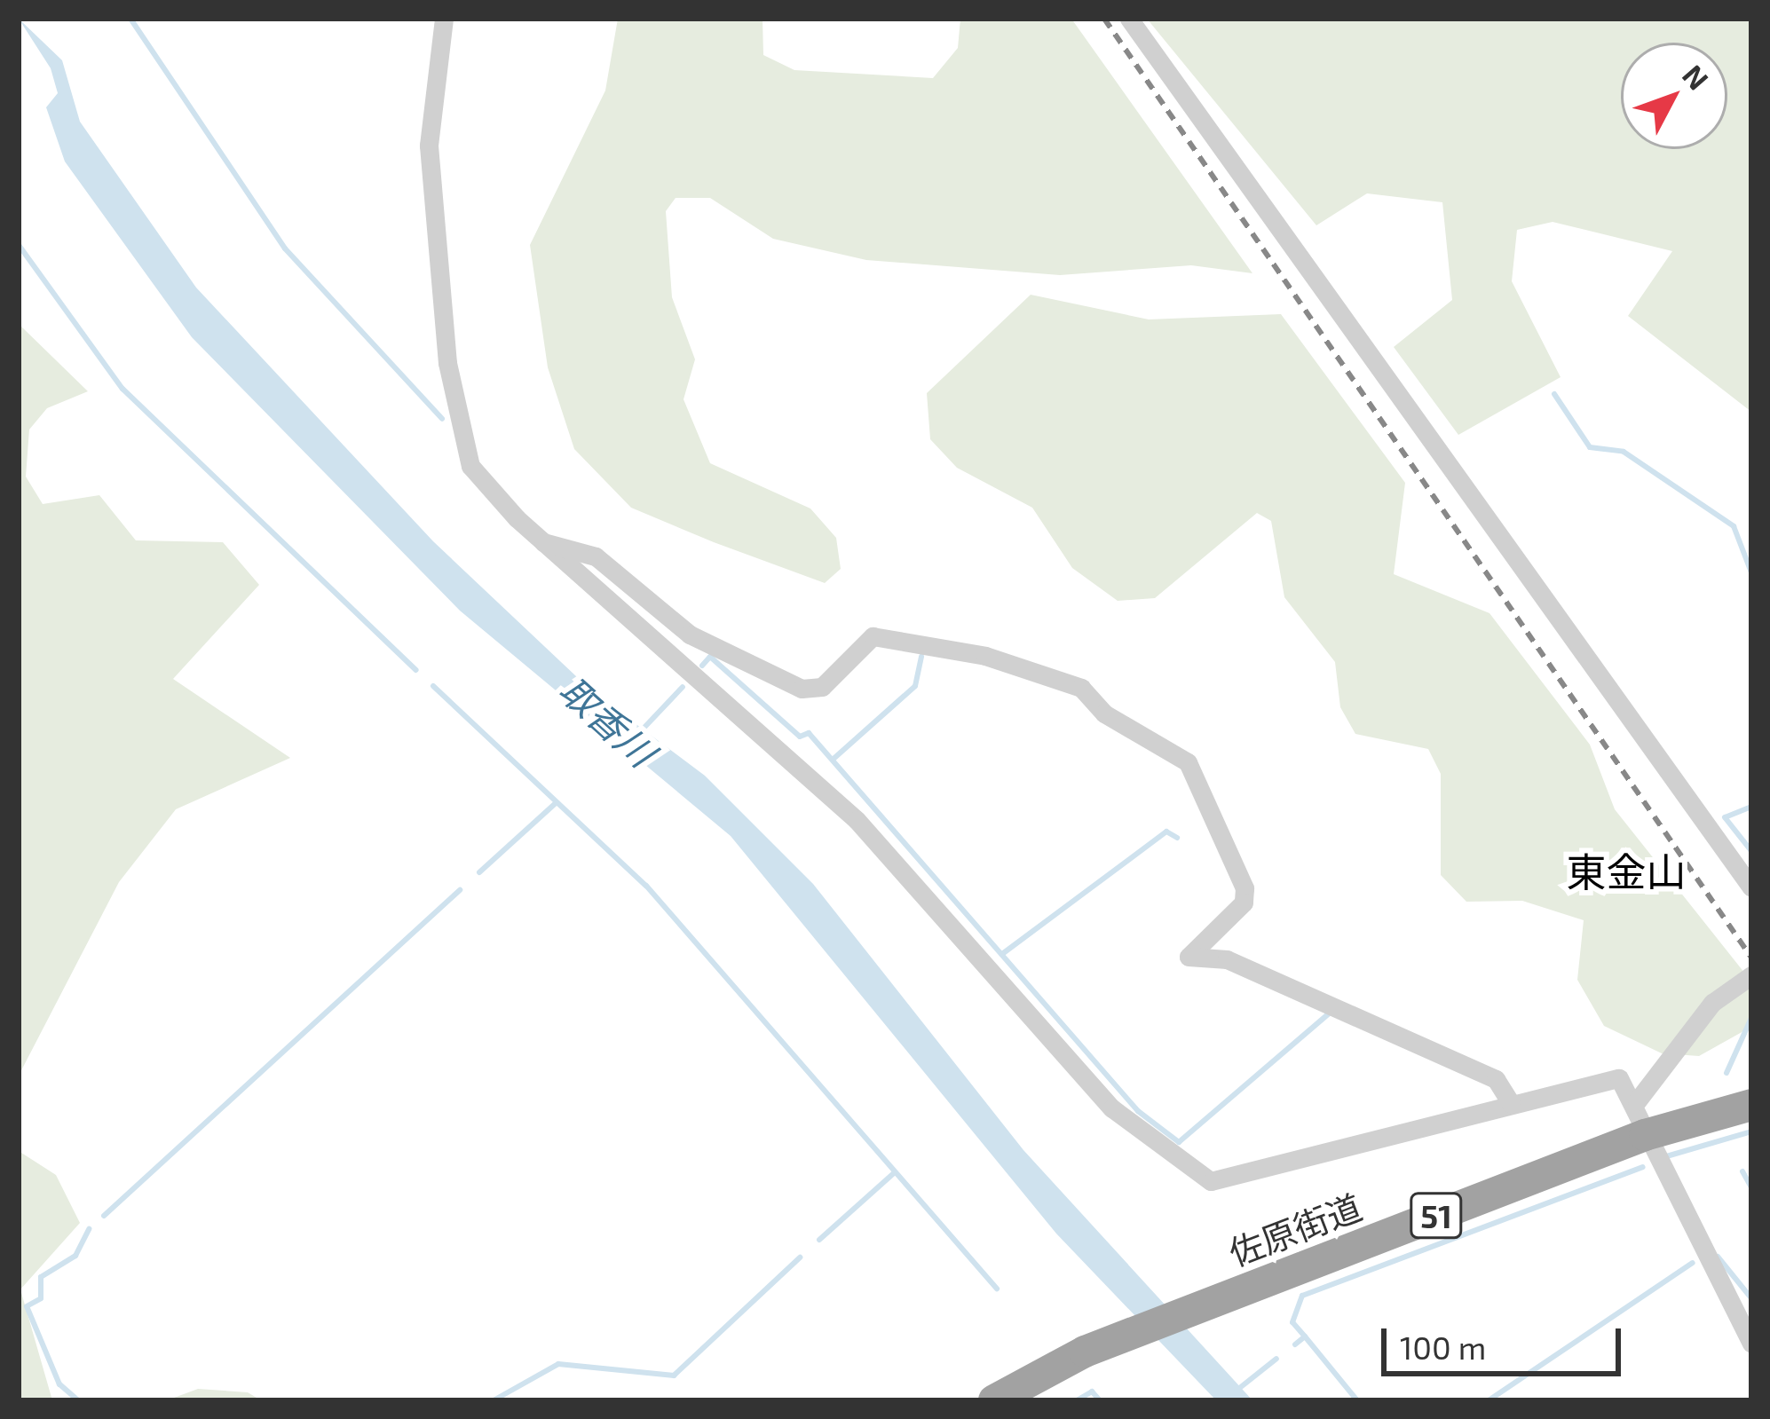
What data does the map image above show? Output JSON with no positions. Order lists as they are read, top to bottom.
{
  "streets": {
    "highway": ["51", "佐原街道"]
  },
  "districts": ["東金山"],
  "water": ["取香川"],
  "scale_bar": "100 m",
  "north": "top right"
}
